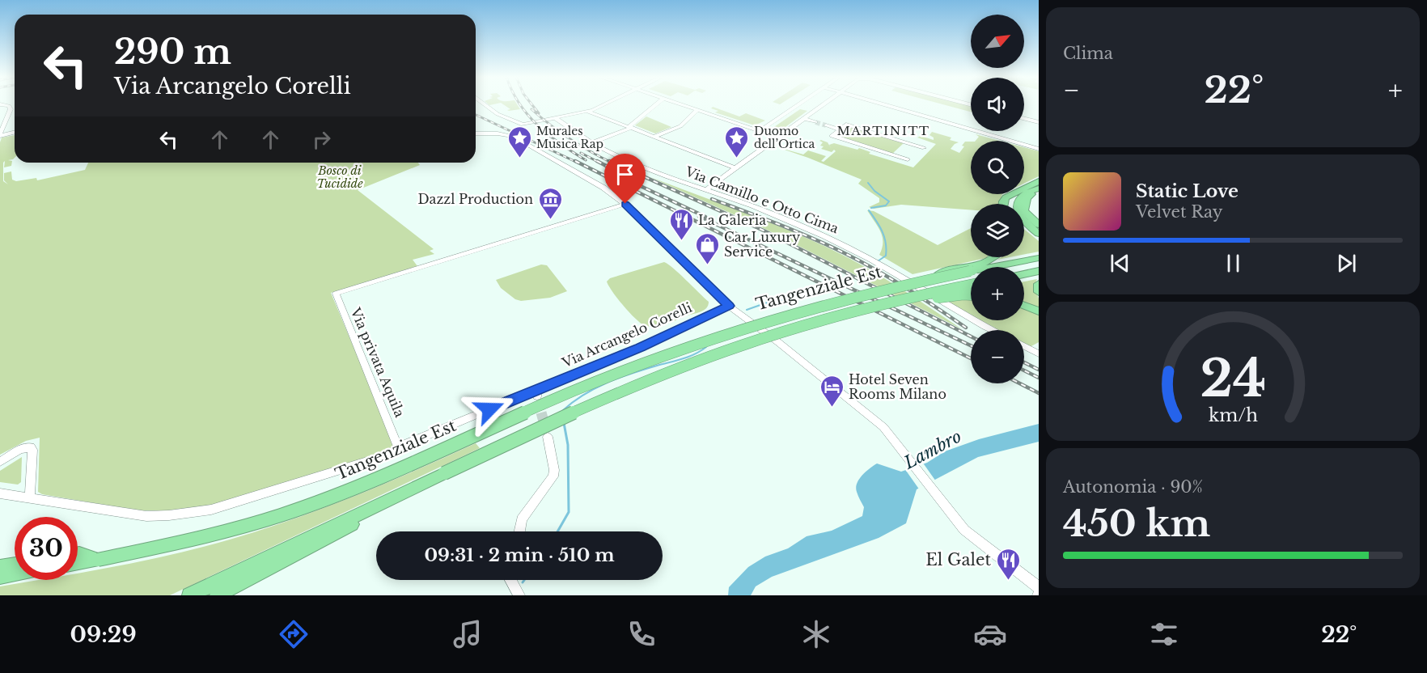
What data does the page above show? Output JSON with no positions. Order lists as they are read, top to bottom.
{
  "streets": {
    "highway": ["Tangenziale Est"],
    "street": ["Via Camillo e Otto Cima", "Via Arcangelo Corelli", "Via privata Aquila"]
  },
  "crossings": [
    ["Via Arcangelo Corelli", "Via privata Aquila"]
  ],
  "districts": ["MARTINITT"],
  "water": ["Lambro"],
  "parks": ["Bosco di Tucidide"],
  "places": {
    "place": ["Murales Musica Rap", "Duomo dell’Ortica"],
    "museum": ["Dazzl Production"],
    "restaurant": ["La Galeria", "El Galet"],
    "shop": ["Car Luxury Service"],
    "hotel": ["Hotel Seven Rooms Milano"]
  },
  "north": "top right",
  "page": {
    "tile": [
      "Clima",
      ["Autonomia · 90%", "450 km"]
    ],
    "map_buttons": ["+", "−"],
    "turn": ["290 m", "Via Arcangelo Corelli"],
    "heat": ["−", "22°", "+"],
    "song": ["Static Love", "Velvet Ray"],
    "limit": "30",
    "trip": "09:31 · 2 min · 510 m",
    "tabs": ["09:29", "22°"],
    "gauge": ["24", "km/h"]
  }
}
